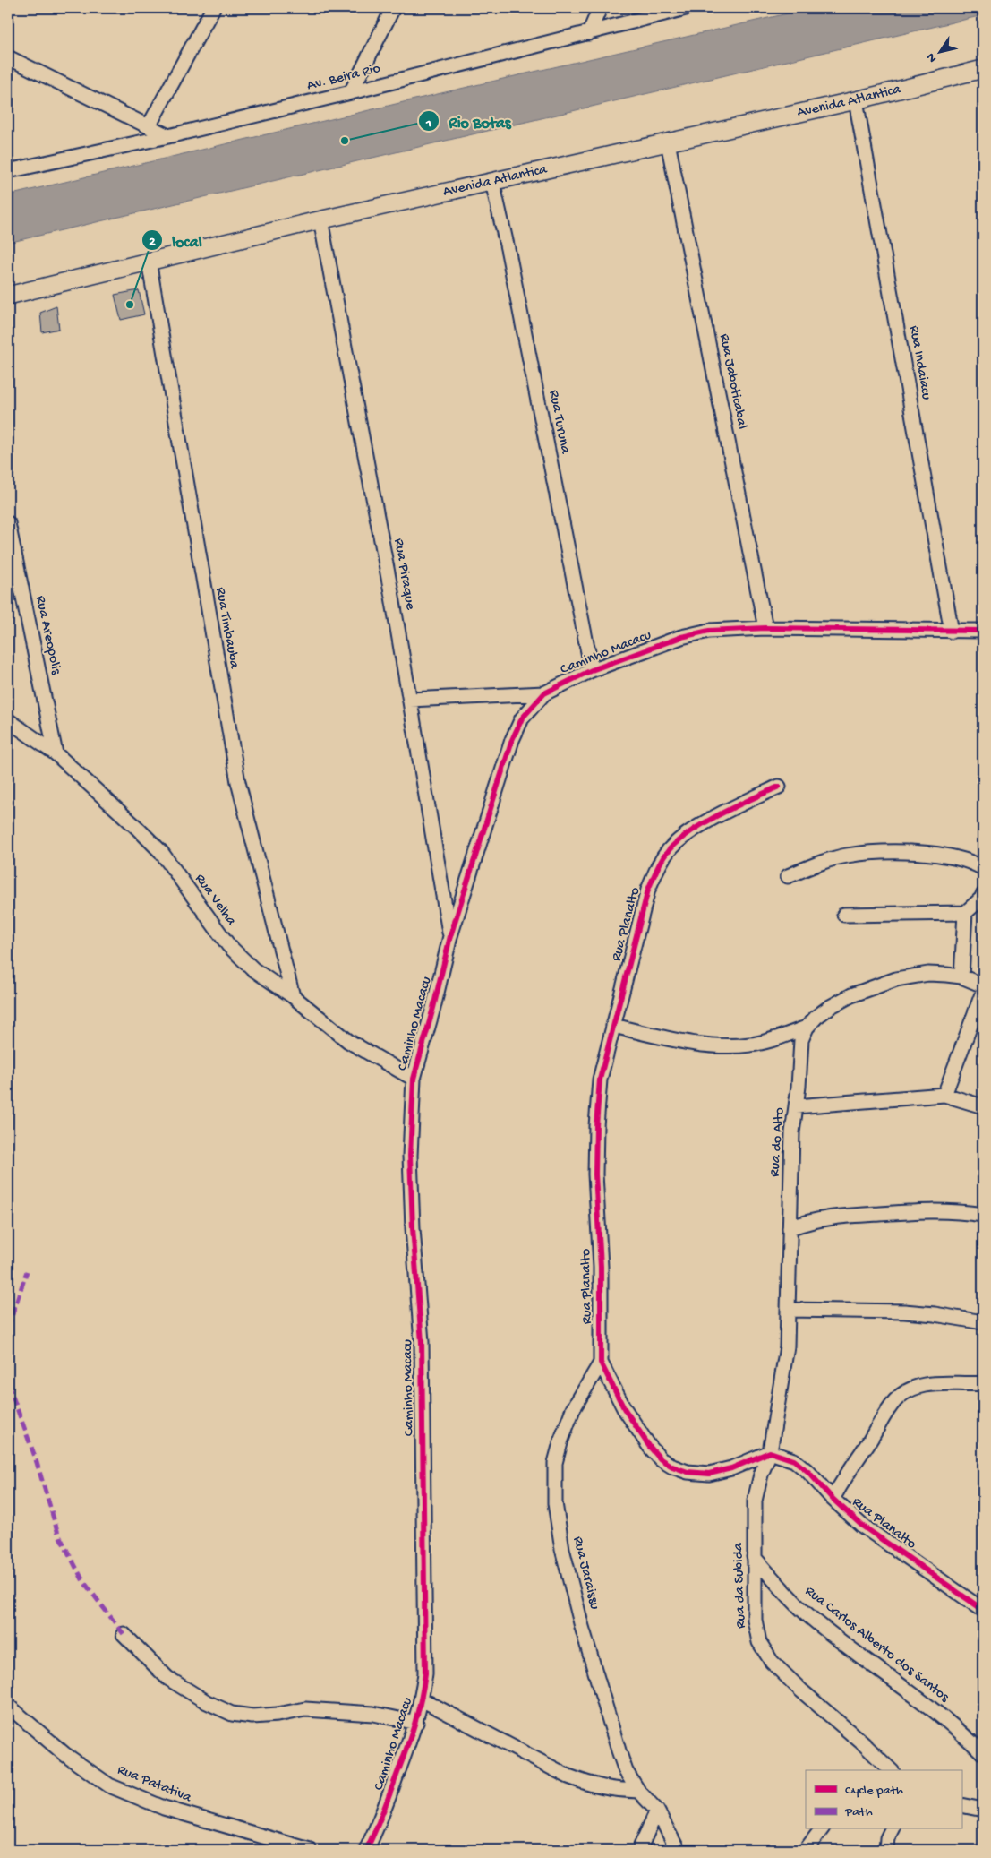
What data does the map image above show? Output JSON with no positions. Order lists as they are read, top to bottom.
{
  "streets": {
    "street": [
      "Av. Beira Rio",
      "Avenida Atlantica",
      "Rua Indaiacu",
      "Rua Jaboticabal",
      "Rua Turuna",
      "Rua Piraque",
      "Rua Timbauba",
      "Rua Areopolis",
      "Caminho Macacu",
      "Rua Velha",
      "Rua Planalto",
      "Rua do Alto",
      "Rua Jaraissu",
      "Rua da Subida",
      "Rua Carlos Alberto dos Santos",
      "Rua Patativa"
    ]
  },
  "crossings": [
    ["Avenida Atlantica", "Rua Indaiacu"],
    ["Avenida Atlantica", "Rua Jaboticabal"],
    ["Avenida Atlantica", "Rua Turuna"],
    ["Avenida Atlantica", "Rua Piraque"],
    ["Avenida Atlantica", "Rua Timbauba"],
    ["Rua Indaiacu", "Caminho Macacu"],
    ["Rua Jaboticabal", "Caminho Macacu"],
    ["Rua Turuna", "Caminho Macacu"],
    ["Rua Piraque", "Caminho Macacu"],
    ["Rua Timbauba", "Rua Velha"],
    ["Rua Areopolis", "Rua Velha"],
    ["Caminho Macacu", "Rua Velha"],
    ["Rua Planalto", "Rua do Alto"],
    ["Rua Planalto", "Rua Jaraissu"],
    ["Rua Planalto", "Rua da Subida"],
    ["Rua do Alto", "Rua da Subida"],
    ["Rua da Subida", "Rua Carlos Alberto dos Santos"]
  ],
  "places": ["Rio Botas", "local"],
  "legend": ["Cycle path", "Path"],
  "north": "bottom left"
}
